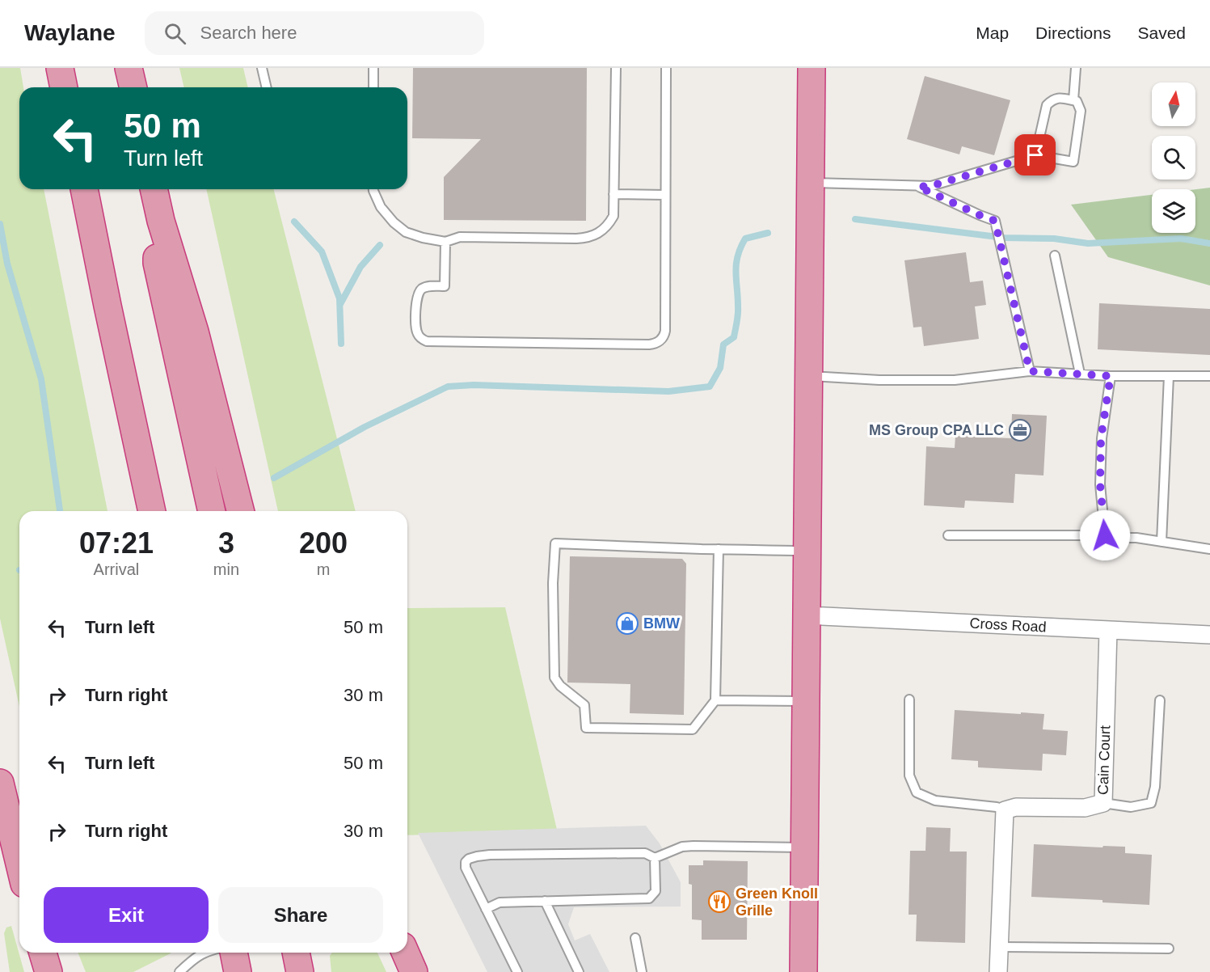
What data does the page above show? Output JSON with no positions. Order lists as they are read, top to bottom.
{
  "streets": {
    "street": ["Cross Road", "Cain Court"]
  },
  "crossings": [
    ["Cross Road", "Cain Court"]
  ],
  "places": {
    "office": ["MS Group CPA LLC"],
    "shop": ["BMW"],
    "restaurant": ["Green Knoll Grille"]
  },
  "north": "top",
  "page": {
    "header": "Waylane",
    "search": "Search here",
    "nav": ["Map", "Directions", "Saved"],
    "turn": ["50 m", "Turn left"],
    "eta": [
      "07:21",
      "Arrival",
      "3",
      "min",
      "200",
      "m"
    ],
    "list": [
      {
        "name": "Turn left",
        "value": "50 m"
      },
      {
        "name": "Turn right",
        "value": "30 m"
      },
      {
        "name": "Turn left",
        "value": "50 m"
      },
      {
        "name": "Turn right",
        "value": "30 m"
      }
    ],
    "buttons": ["Exit", "Share"]
  }
}
